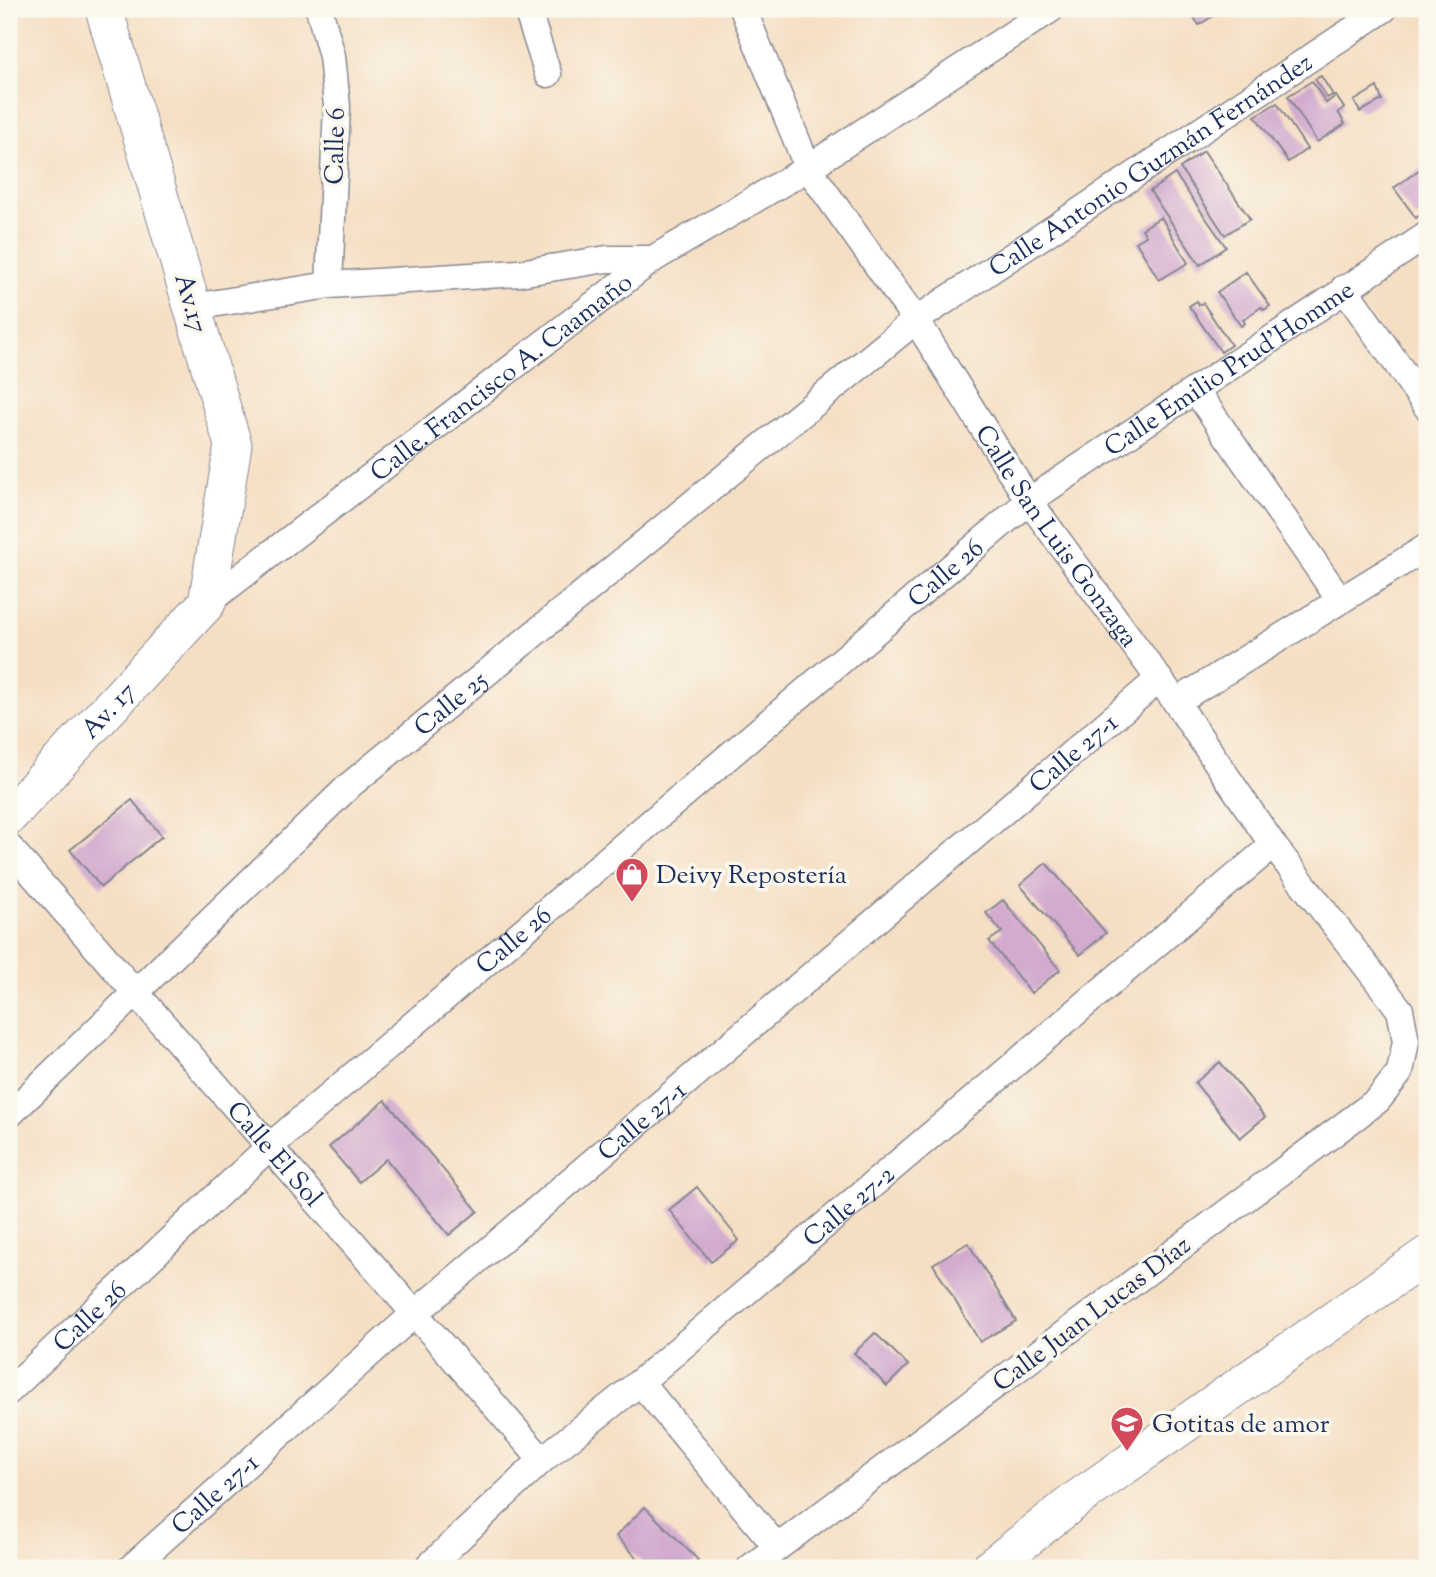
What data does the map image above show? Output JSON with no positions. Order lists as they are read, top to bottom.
{
  "streets": {
    "main road": ["Av.17", "Av. 17"],
    "street": [
      "Calle 6",
      "Calle Antonio Guzmán Fernández",
      "Calle Emilio Prud'Homme",
      "Calle. Francisco A. Caamaño",
      "Calle San Luis Gonzaga",
      "Calle 26",
      "Calle 25",
      "Calle 27-1",
      "Calle El Sol",
      "Calle 27-2",
      "Calle Juan Lucas Díaz"
    ]
  },
  "crossings": [
    ["Calle Antonio Guzmán Fernández", "Calle San Luis Gonzaga"],
    ["Calle Antonio Guzmán Fernández", "Calle 25"],
    ["Av.17", "Calle. Francisco A. Caamaño"],
    ["Av.17", "Av. 17"],
    ["Calle Emilio Prud'Homme", "Calle San Luis Gonzaga"],
    ["Calle Emilio Prud'Homme", "Calle 26"],
    ["Calle. Francisco A. Caamaño", "Calle San Luis Gonzaga"],
    ["Calle. Francisco A. Caamaño", "Av. 17"],
    ["Calle San Luis Gonzaga", "Calle 26"],
    ["Calle San Luis Gonzaga", "Calle 25"],
    ["Calle San Luis Gonzaga", "Calle 27-1"],
    ["Calle San Luis Gonzaga", "Calle 27-2"],
    ["Calle San Luis Gonzaga", "Calle Juan Lucas Díaz"],
    ["Calle 26", "Calle El Sol"],
    ["Calle 25", "Calle El Sol"],
    ["Calle 27-1", "Calle El Sol"],
    ["Calle El Sol", "Calle 27-2"]
  ],
  "places": {
    "shop": ["Deivy Repostería"],
    "school or university": ["Gotitas de amor"]
  }
}
